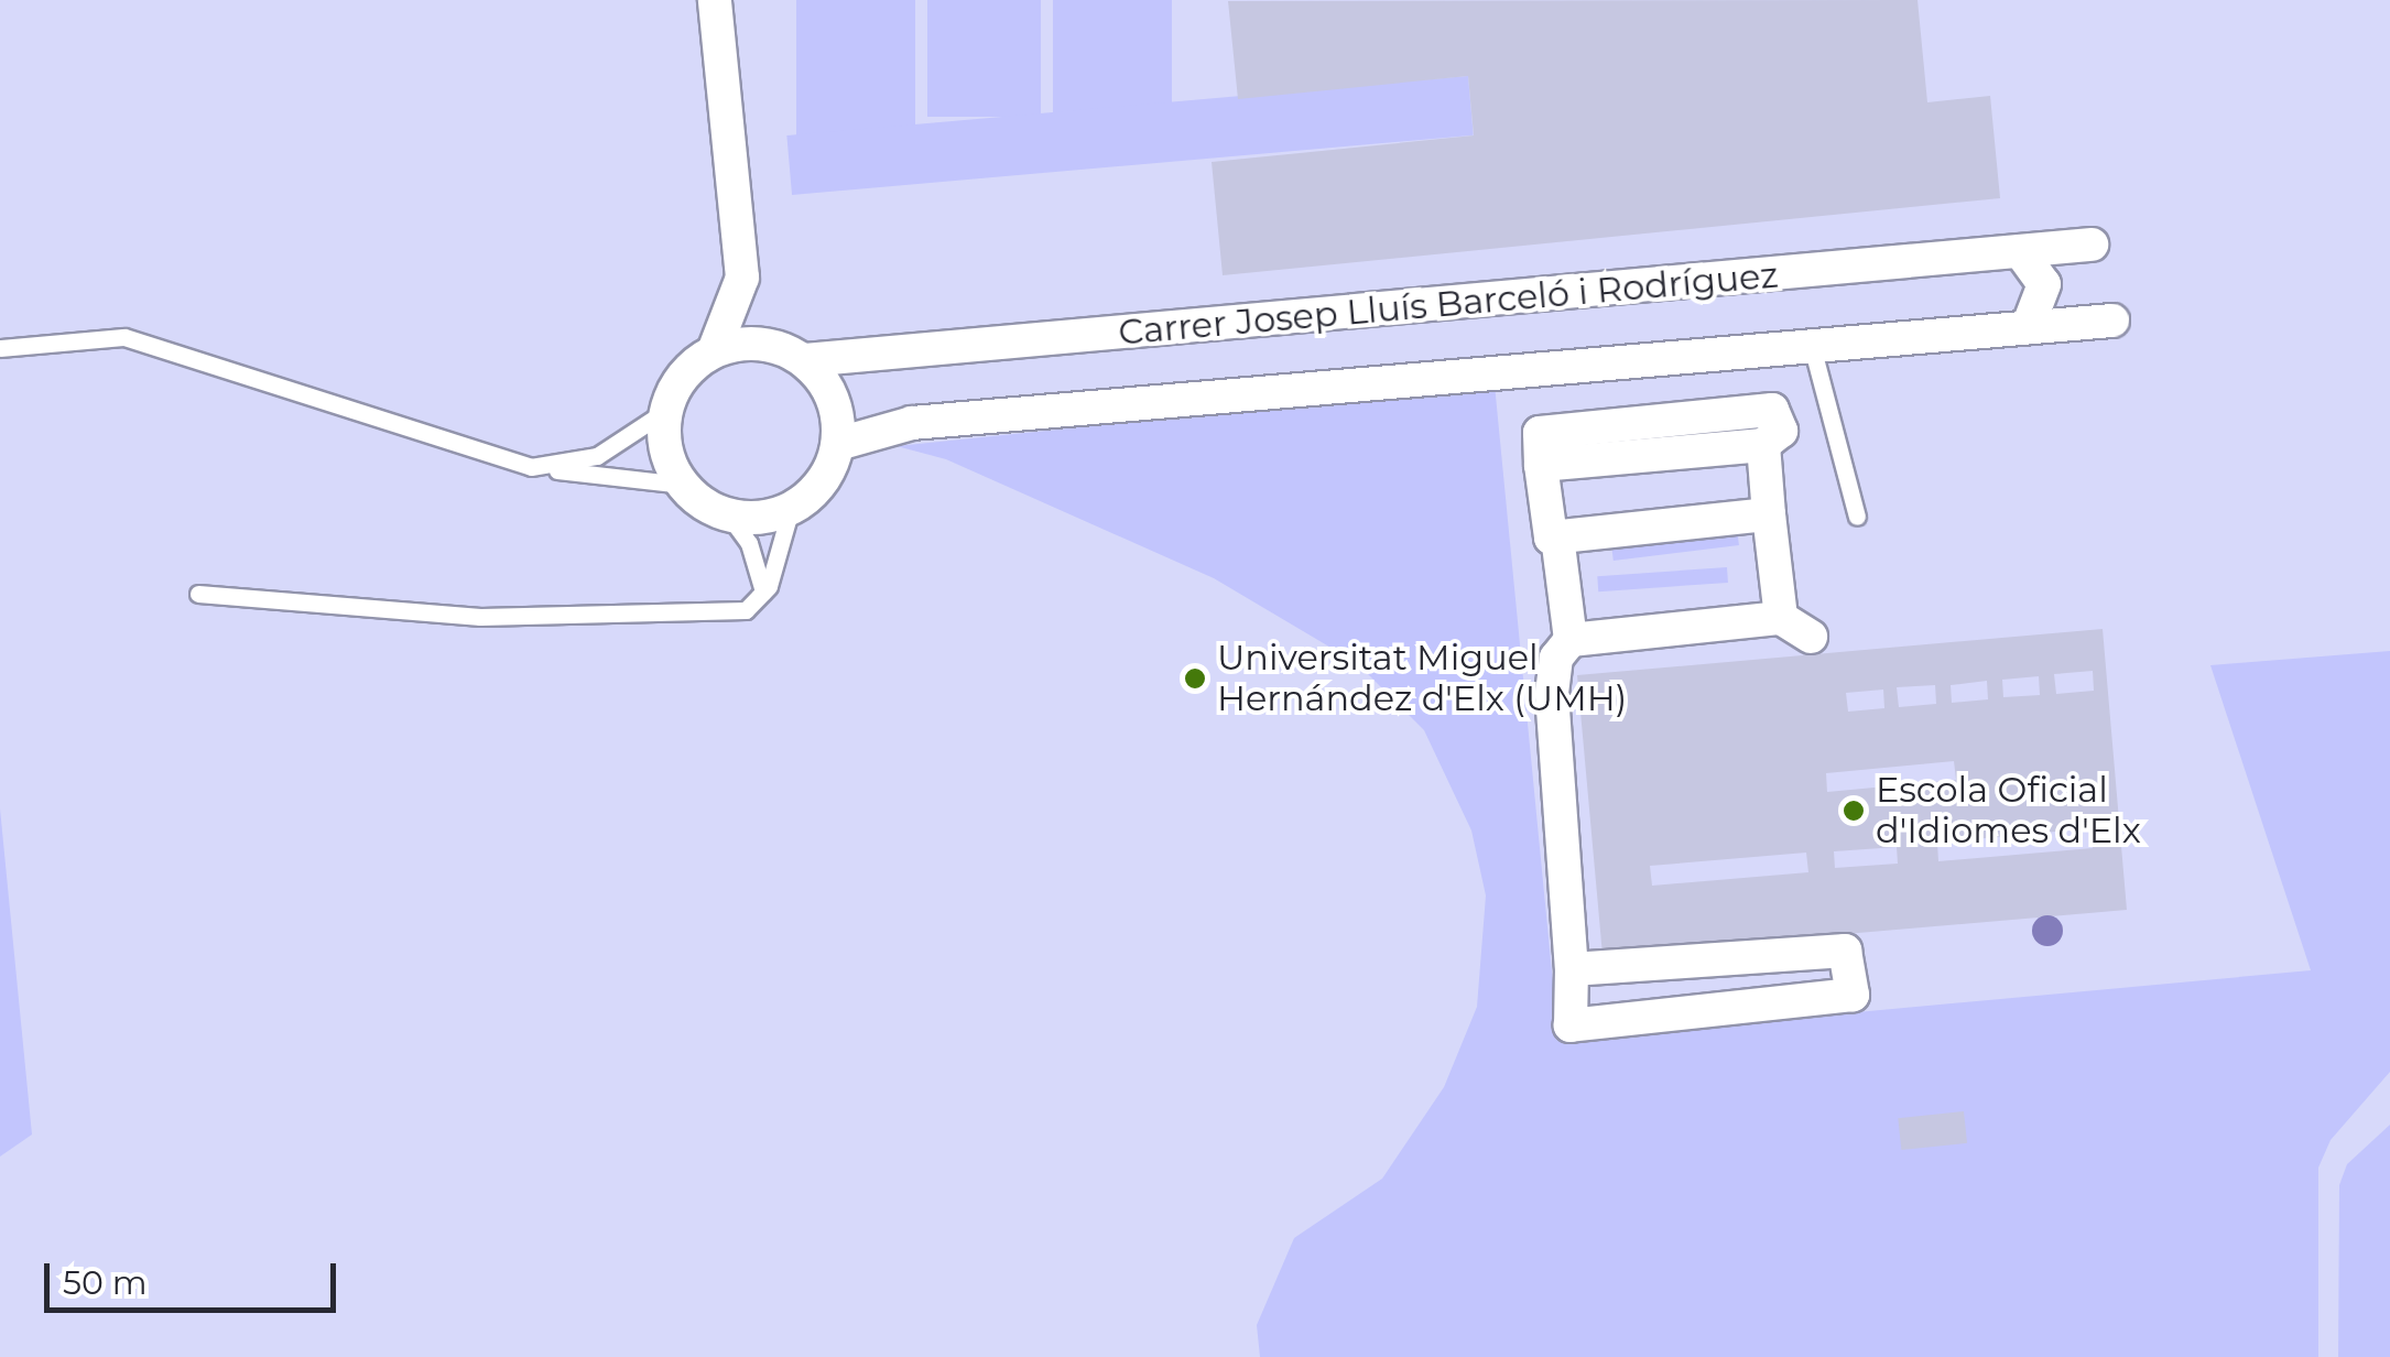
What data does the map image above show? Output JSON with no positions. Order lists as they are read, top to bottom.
{
  "streets": {
    "street": ["Carrer Josep Lluís Barceló i Rodríguez"]
  },
  "places": ["Universitat Miguel Hernández d'Elx (UMH)", "Escola Oficial d'Idiomes d'Elx"],
  "scale_bar": "50 m"
}
